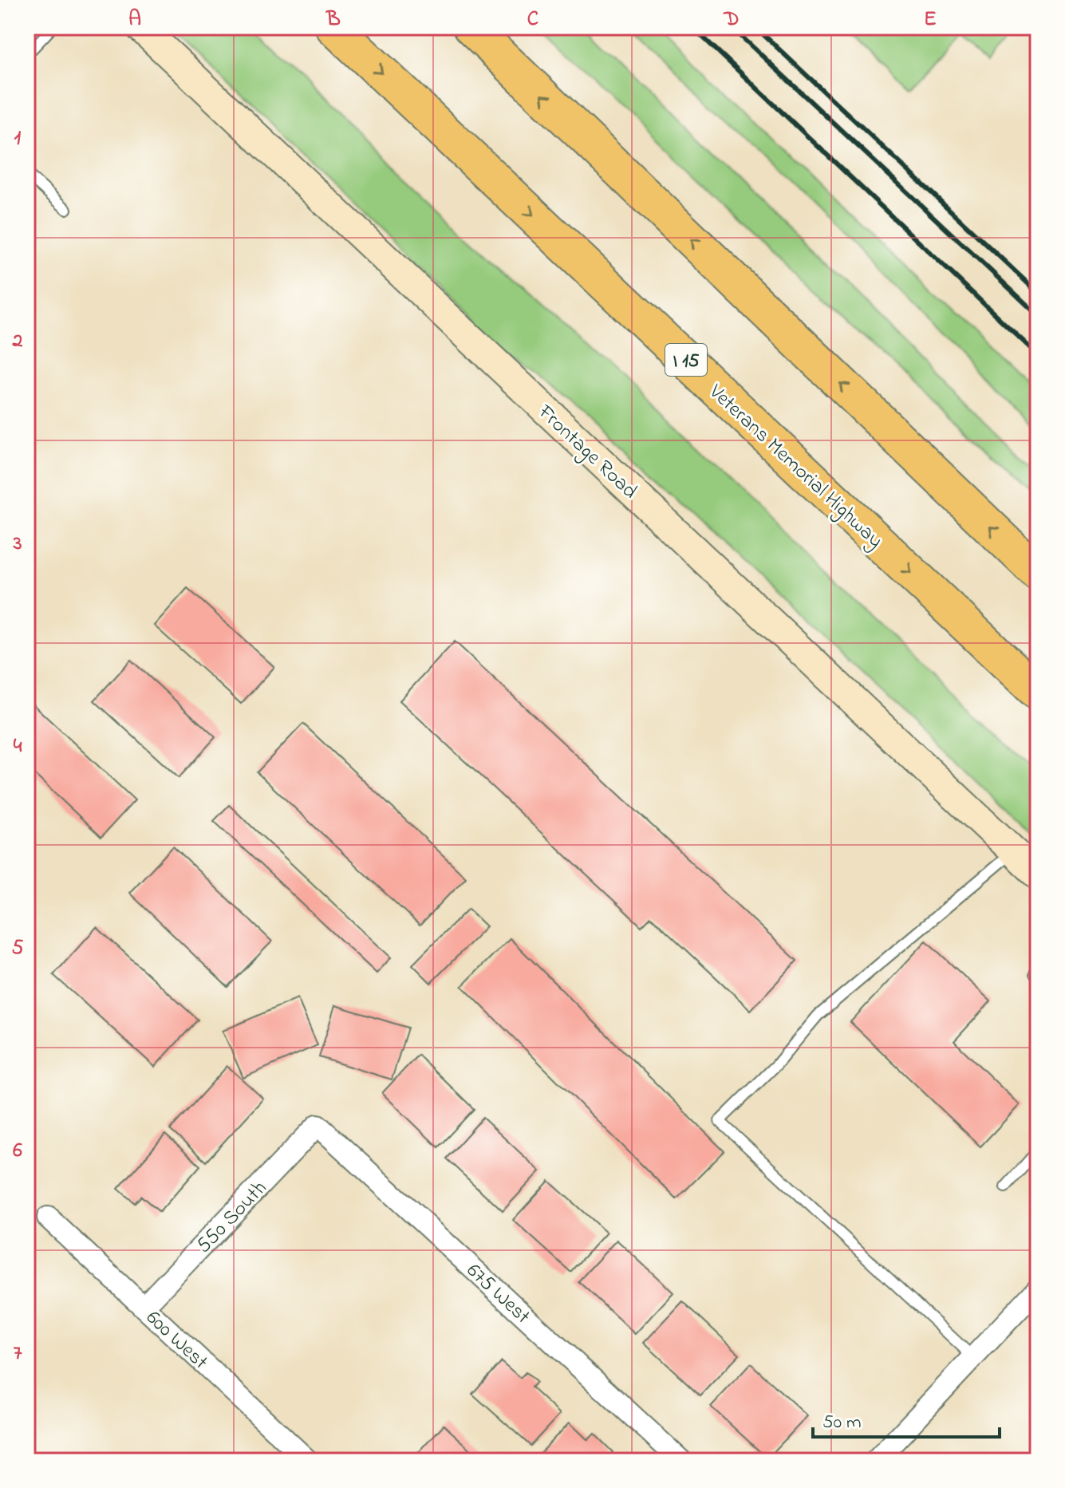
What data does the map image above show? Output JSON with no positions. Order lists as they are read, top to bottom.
{
  "streets": {
    "highway": ["I 15", "Veterans Memorial Highway"],
    "street": [
      "Frontage Road",
      "550 South",
      "675 West",
      "600 West"
    ]
  },
  "crossings": [
    ["550 South", "675 West"],
    ["550 South", "600 West"]
  ],
  "scale_bar": "50 m",
  "grid": {
    "columns": [
      "A",
      "B",
      "C",
      "D",
      "E"
    ],
    "rows": [
      "1",
      "2",
      "3",
      "4",
      "5",
      "6",
      "7"
    ]
  }
}
